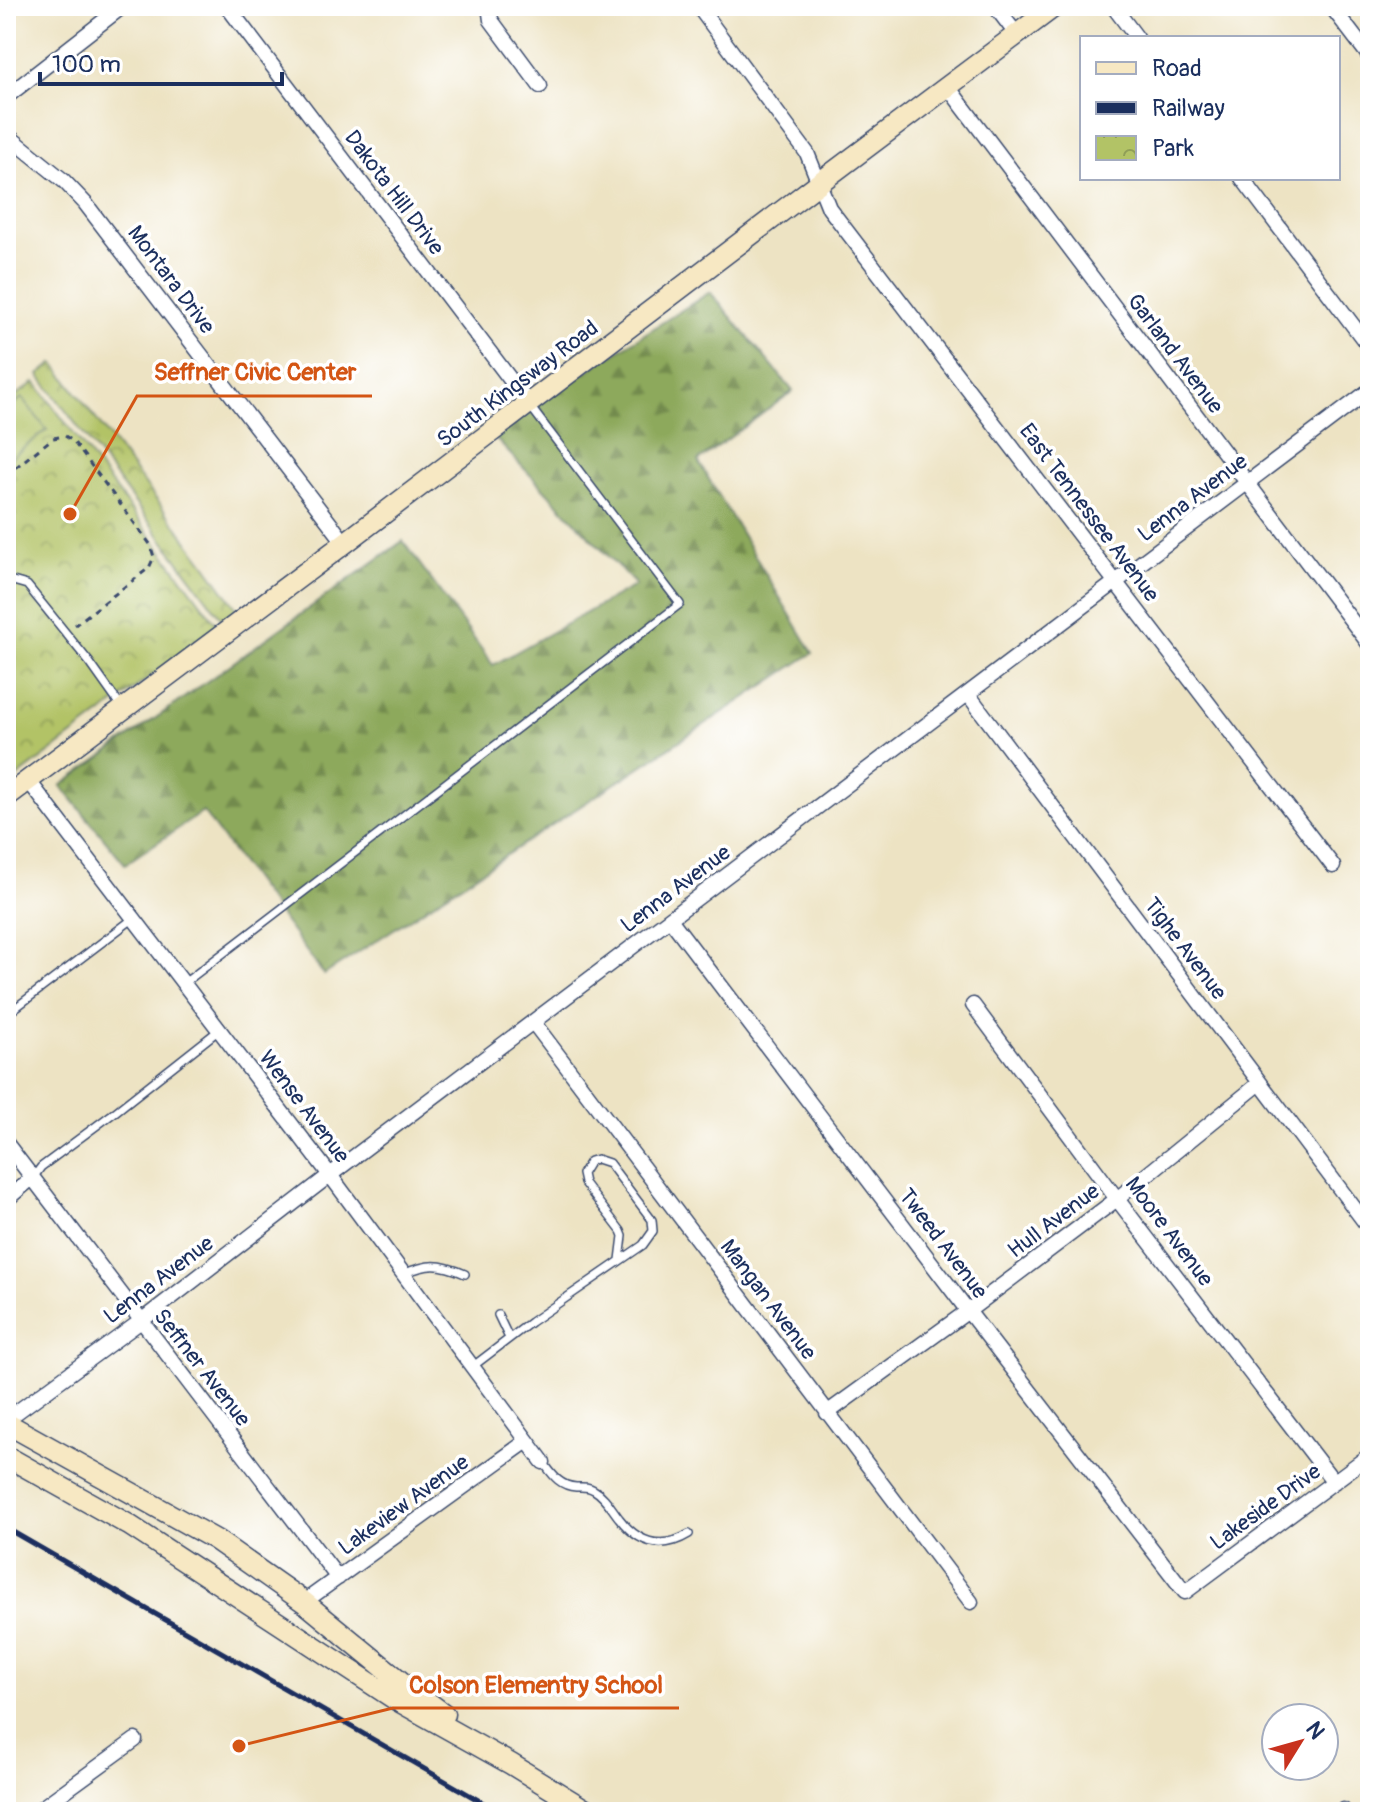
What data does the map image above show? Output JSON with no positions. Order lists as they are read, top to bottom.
{
  "streets": {
    "street": [
      "Dakota Hill Drive",
      "Montara Drive",
      "Garland Avenue",
      "South Kingsway Road",
      "Lenna Avenue",
      "East Tennessee Avenue",
      "Tighe Avenue",
      "Wense Avenue",
      "Hull Avenue",
      "Moore Avenue",
      "Tweed Avenue",
      "Mangan Avenue",
      "Seffner Avenue",
      "Lakeview Avenue",
      "Lakeside Drive"
    ]
  },
  "crossings": [
    ["Dakota Hill Drive", "South Kingsway Road"],
    ["Montara Drive", "South Kingsway Road"],
    ["Garland Avenue", "South Kingsway Road"],
    ["Garland Avenue", "Lenna Avenue"],
    ["South Kingsway Road", "East Tennessee Avenue"],
    ["South Kingsway Road", "Wense Avenue"],
    ["Lenna Avenue", "East Tennessee Avenue"],
    ["Lenna Avenue", "Tighe Avenue"],
    ["Lenna Avenue", "Wense Avenue"],
    ["Lenna Avenue", "Tweed Avenue"],
    ["Lenna Avenue", "Mangan Avenue"],
    ["Lenna Avenue", "Seffner Avenue"],
    ["Tighe Avenue", "Hull Avenue"],
    ["Wense Avenue", "Lakeview Avenue"],
    ["Hull Avenue", "Moore Avenue"],
    ["Hull Avenue", "Tweed Avenue"],
    ["Hull Avenue", "Mangan Avenue"],
    ["Moore Avenue", "Lakeside Drive"],
    ["Tweed Avenue", "Lakeside Drive"],
    ["Seffner Avenue", "Lakeview Avenue"]
  ],
  "places": ["Seffner Civic Center", "Colson Elementry School"],
  "legend": ["Road", "Railway", "Park"],
  "scale_bar": "100 m",
  "north": "top right"
}
